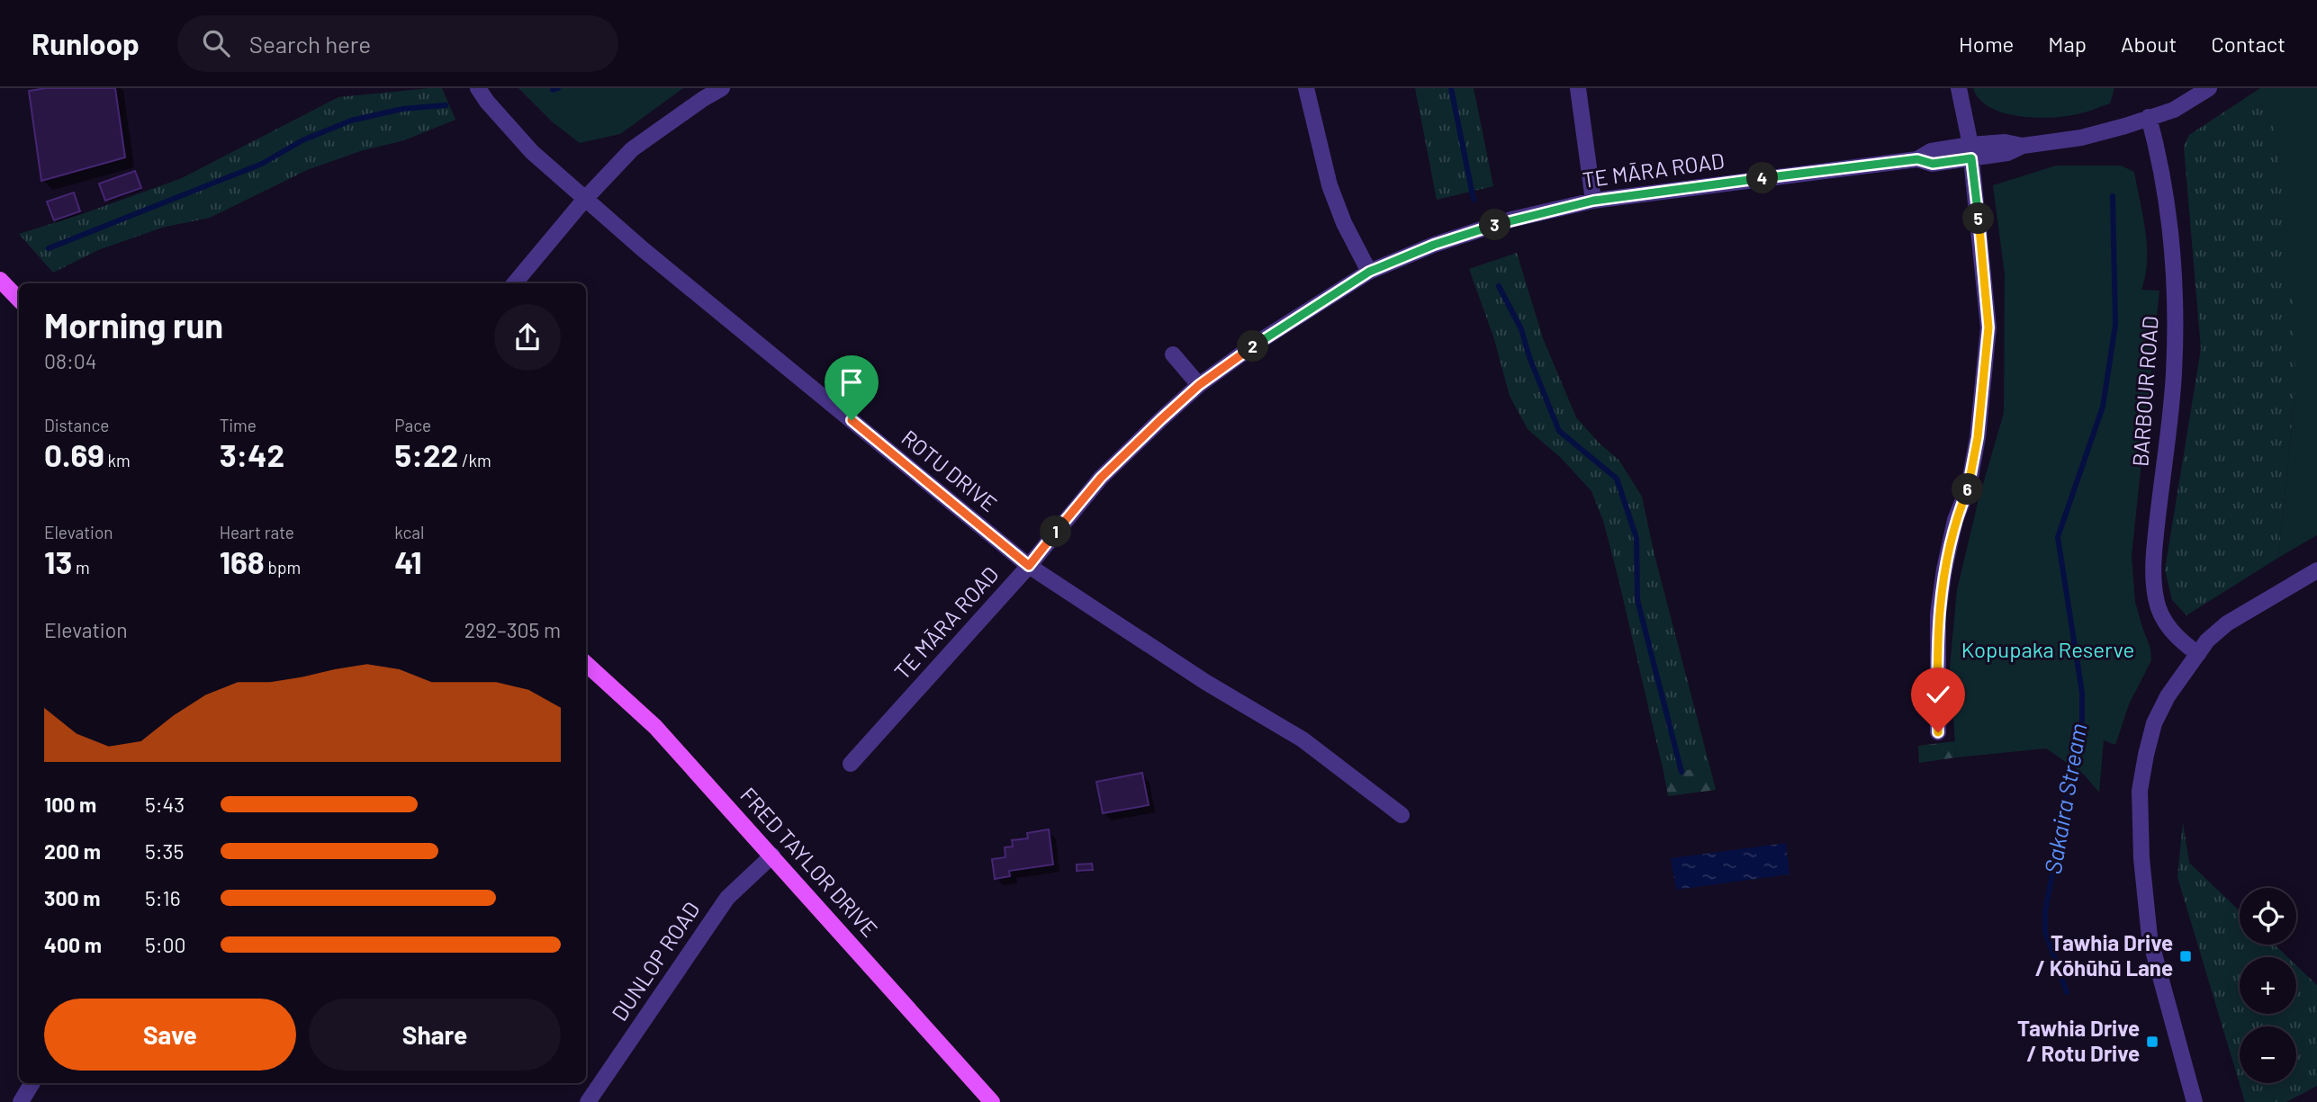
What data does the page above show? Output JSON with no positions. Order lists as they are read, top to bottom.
{
  "streets": {
    "main road": ["FRED TAYLOR DRIVE"],
    "street": [
      "TE MĀRA ROAD",
      "BARBOUR ROAD",
      "ROTU DRIVE",
      "DUNLOP ROAD"
    ]
  },
  "crossings": [
    ["TE MĀRA ROAD", "BARBOUR ROAD"],
    ["TE MĀRA ROAD", "ROTU DRIVE"],
    ["FRED TAYLOR DRIVE", "DUNLOP ROAD"]
  ],
  "water": ["Sakaira Stream"],
  "parks": ["Kopupaka Reserve"],
  "places": {
    "transit": ["Tawhia Drive / Kōhūhū Lane", "Tawhia Drive / Rotu Drive"]
  },
  "page": {
    "header": "Runloop",
    "search": "Search here",
    "nav": [
      "Home",
      "Map",
      "About",
      "Contact"
    ],
    "pins": [
      "4",
      "5",
      "3",
      "2",
      "6",
      "1"
    ],
    "heading": ["Morning run", "08:04"],
    "stats": [
      ["Distance", "0.69 km"],
      ["Time", "3:42"],
      ["Pace", "5:22 /km"],
      ["Elevation", "13 m"],
      ["Heart rate", "168 bpm"],
      ["kcal", "41"]
    ],
    "chart": ["Elevation", "292–305 m"],
    "list": [
      {
        "name": "100 m",
        "note": "5:43"
      },
      {
        "name": "200 m",
        "note": "5:35"
      },
      {
        "name": "300 m",
        "note": "5:16"
      },
      {
        "name": "400 m",
        "note": "5:00"
      }
    ],
    "map_buttons": ["+", "−"],
    "buttons": ["Save", "Share"]
  }
}
